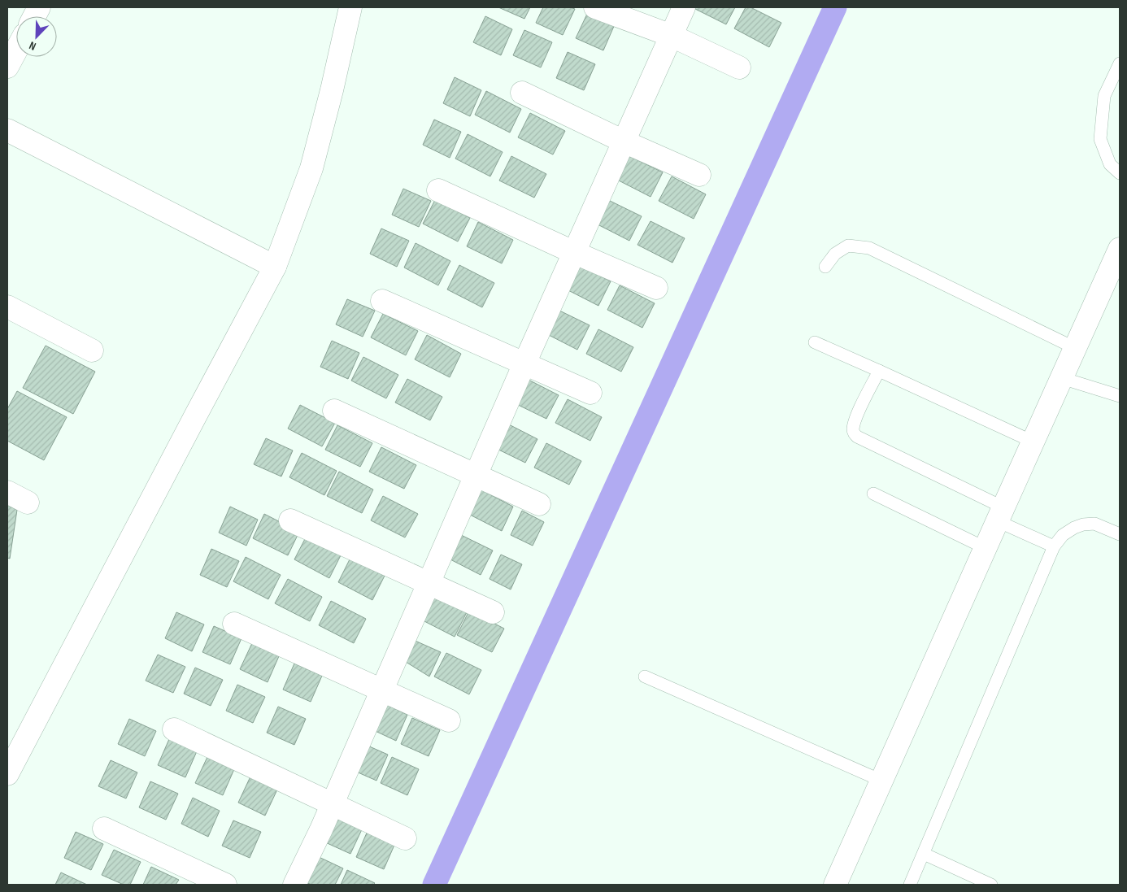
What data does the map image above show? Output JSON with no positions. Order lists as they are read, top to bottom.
{
  "north": "bottom left"
}
